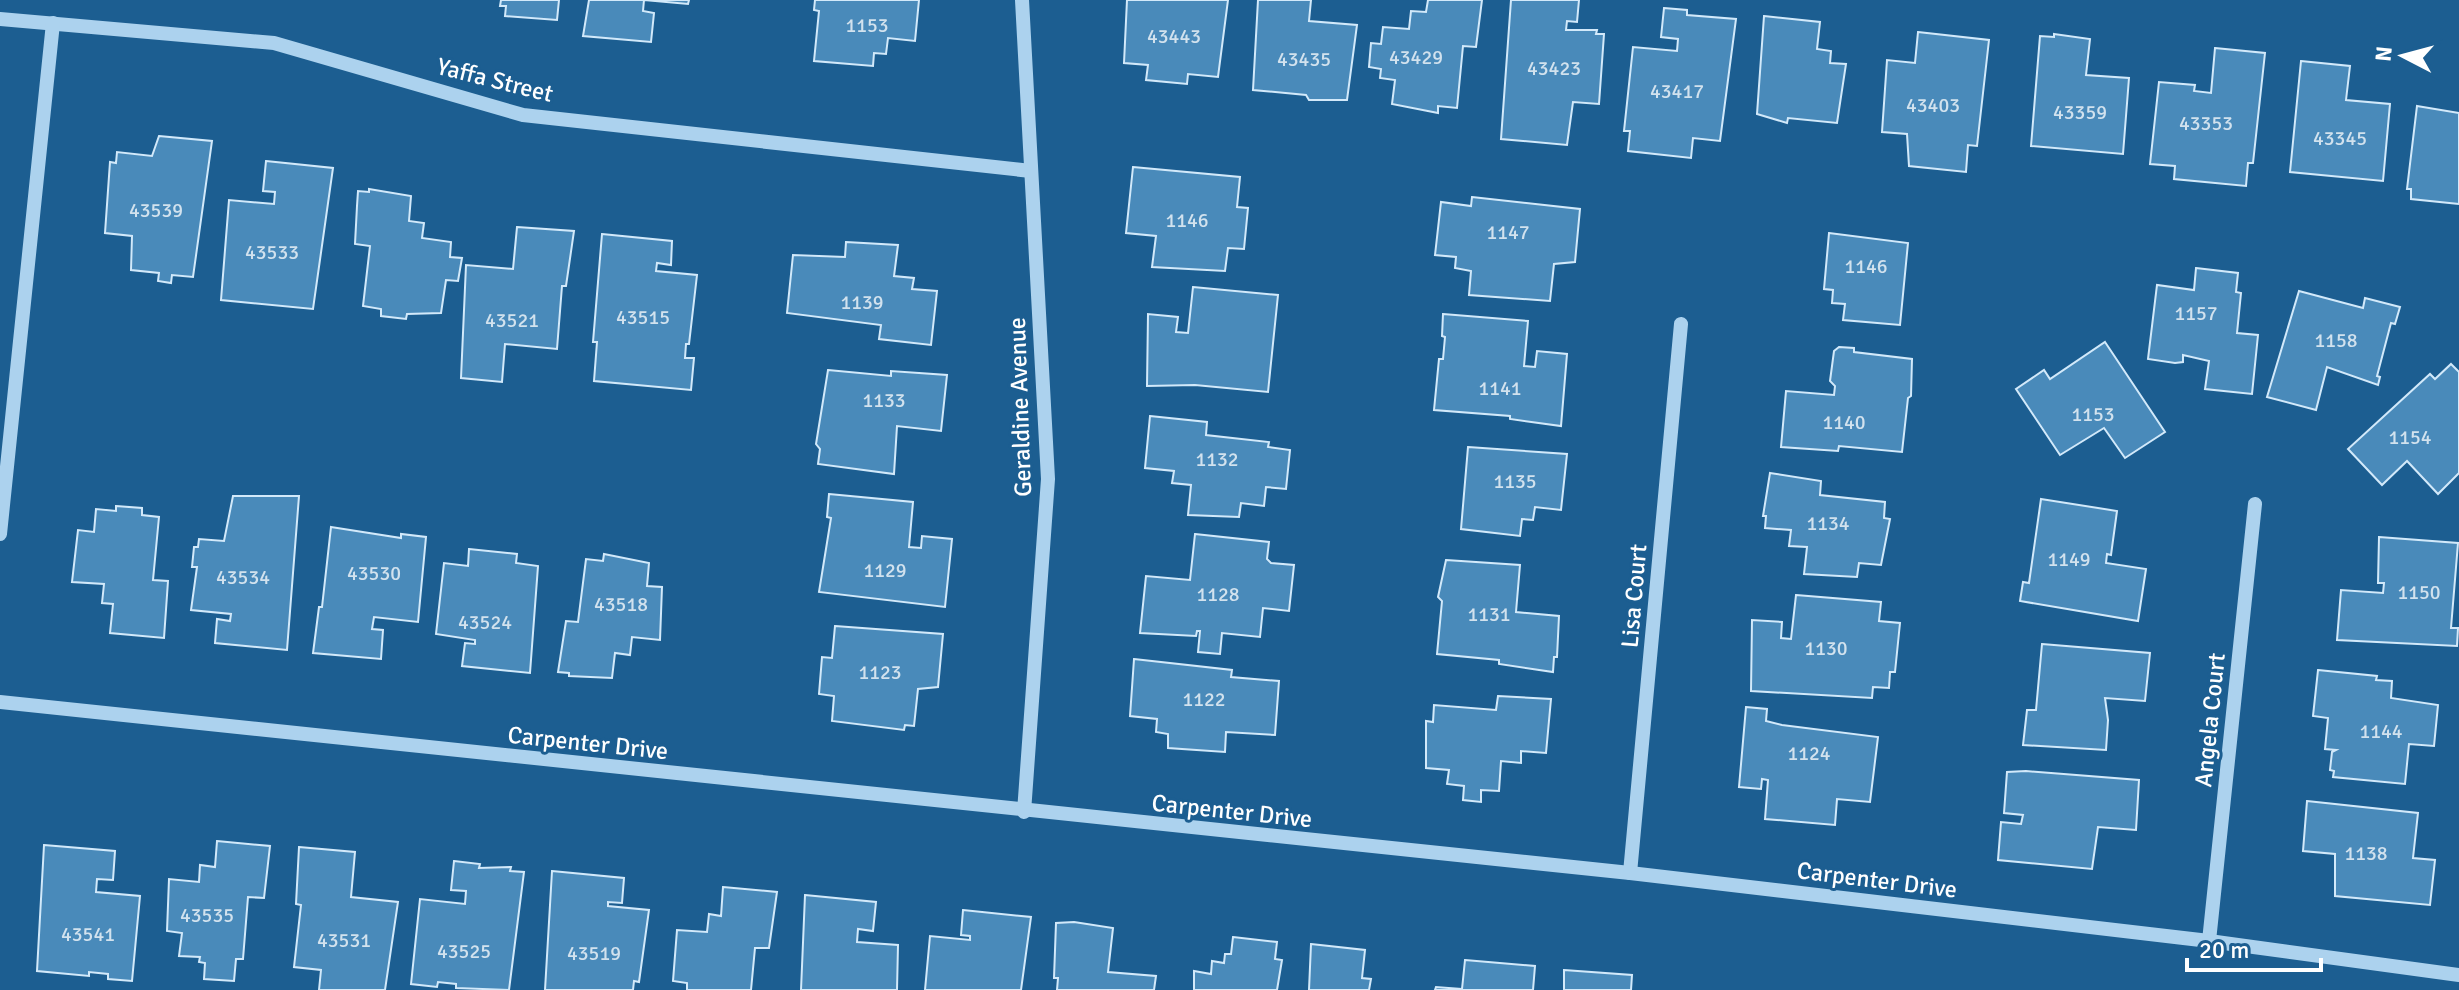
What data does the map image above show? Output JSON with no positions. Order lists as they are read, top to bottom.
{
  "streets": {
    "street": [
      "Yaffa Street",
      "Geraldine Avenue",
      "Lisa Court",
      "Angela Court",
      "Carpenter Drive"
    ]
  },
  "crossings": [
    ["Yaffa Street", "Geraldine Avenue"],
    ["Geraldine Avenue", "Carpenter Drive"],
    ["Lisa Court", "Carpenter Drive"],
    ["Angela Court", "Carpenter Drive"]
  ],
  "house_numbers": [
    "1153",
    "43443",
    "43429",
    "43435",
    "43423",
    "43417",
    "43403",
    "43359",
    "43353",
    "43345",
    "43539",
    "1146",
    "1147",
    "43533",
    "1146",
    "1139",
    "1157",
    "43515",
    "43521",
    "1158",
    "1141",
    "1133",
    "1153",
    "1140",
    "1154",
    "1132",
    "1135",
    "1134",
    "1149",
    "1129",
    "43530",
    "43534",
    "1150",
    "1128",
    "43518",
    "1131",
    "43524",
    "1130",
    "1123",
    "1122",
    "1144",
    "1124",
    "1138",
    "43535",
    "43541",
    "43531",
    "43525",
    "43519"
  ],
  "scale_bar": "20 m",
  "north": "left"
}
